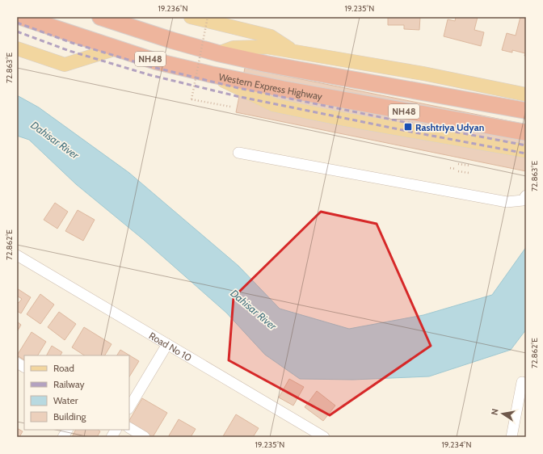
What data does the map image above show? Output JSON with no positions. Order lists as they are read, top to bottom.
{
  "streets": {
    "highway": ["NH48", "Western Express Highway"],
    "street": ["Road No 10"]
  },
  "water": ["Dahisar River"],
  "places": {
    "transit": ["Rashtriya Udyan"]
  },
  "legend": [
    "Road",
    "Railway",
    "Water",
    "Building"
  ],
  "north": "left",
  "coordinates": [
    "19.236°N",
    "19.235°N",
    "72.863°E",
    "72.862°E",
    "19.234°N"
  ]
}
